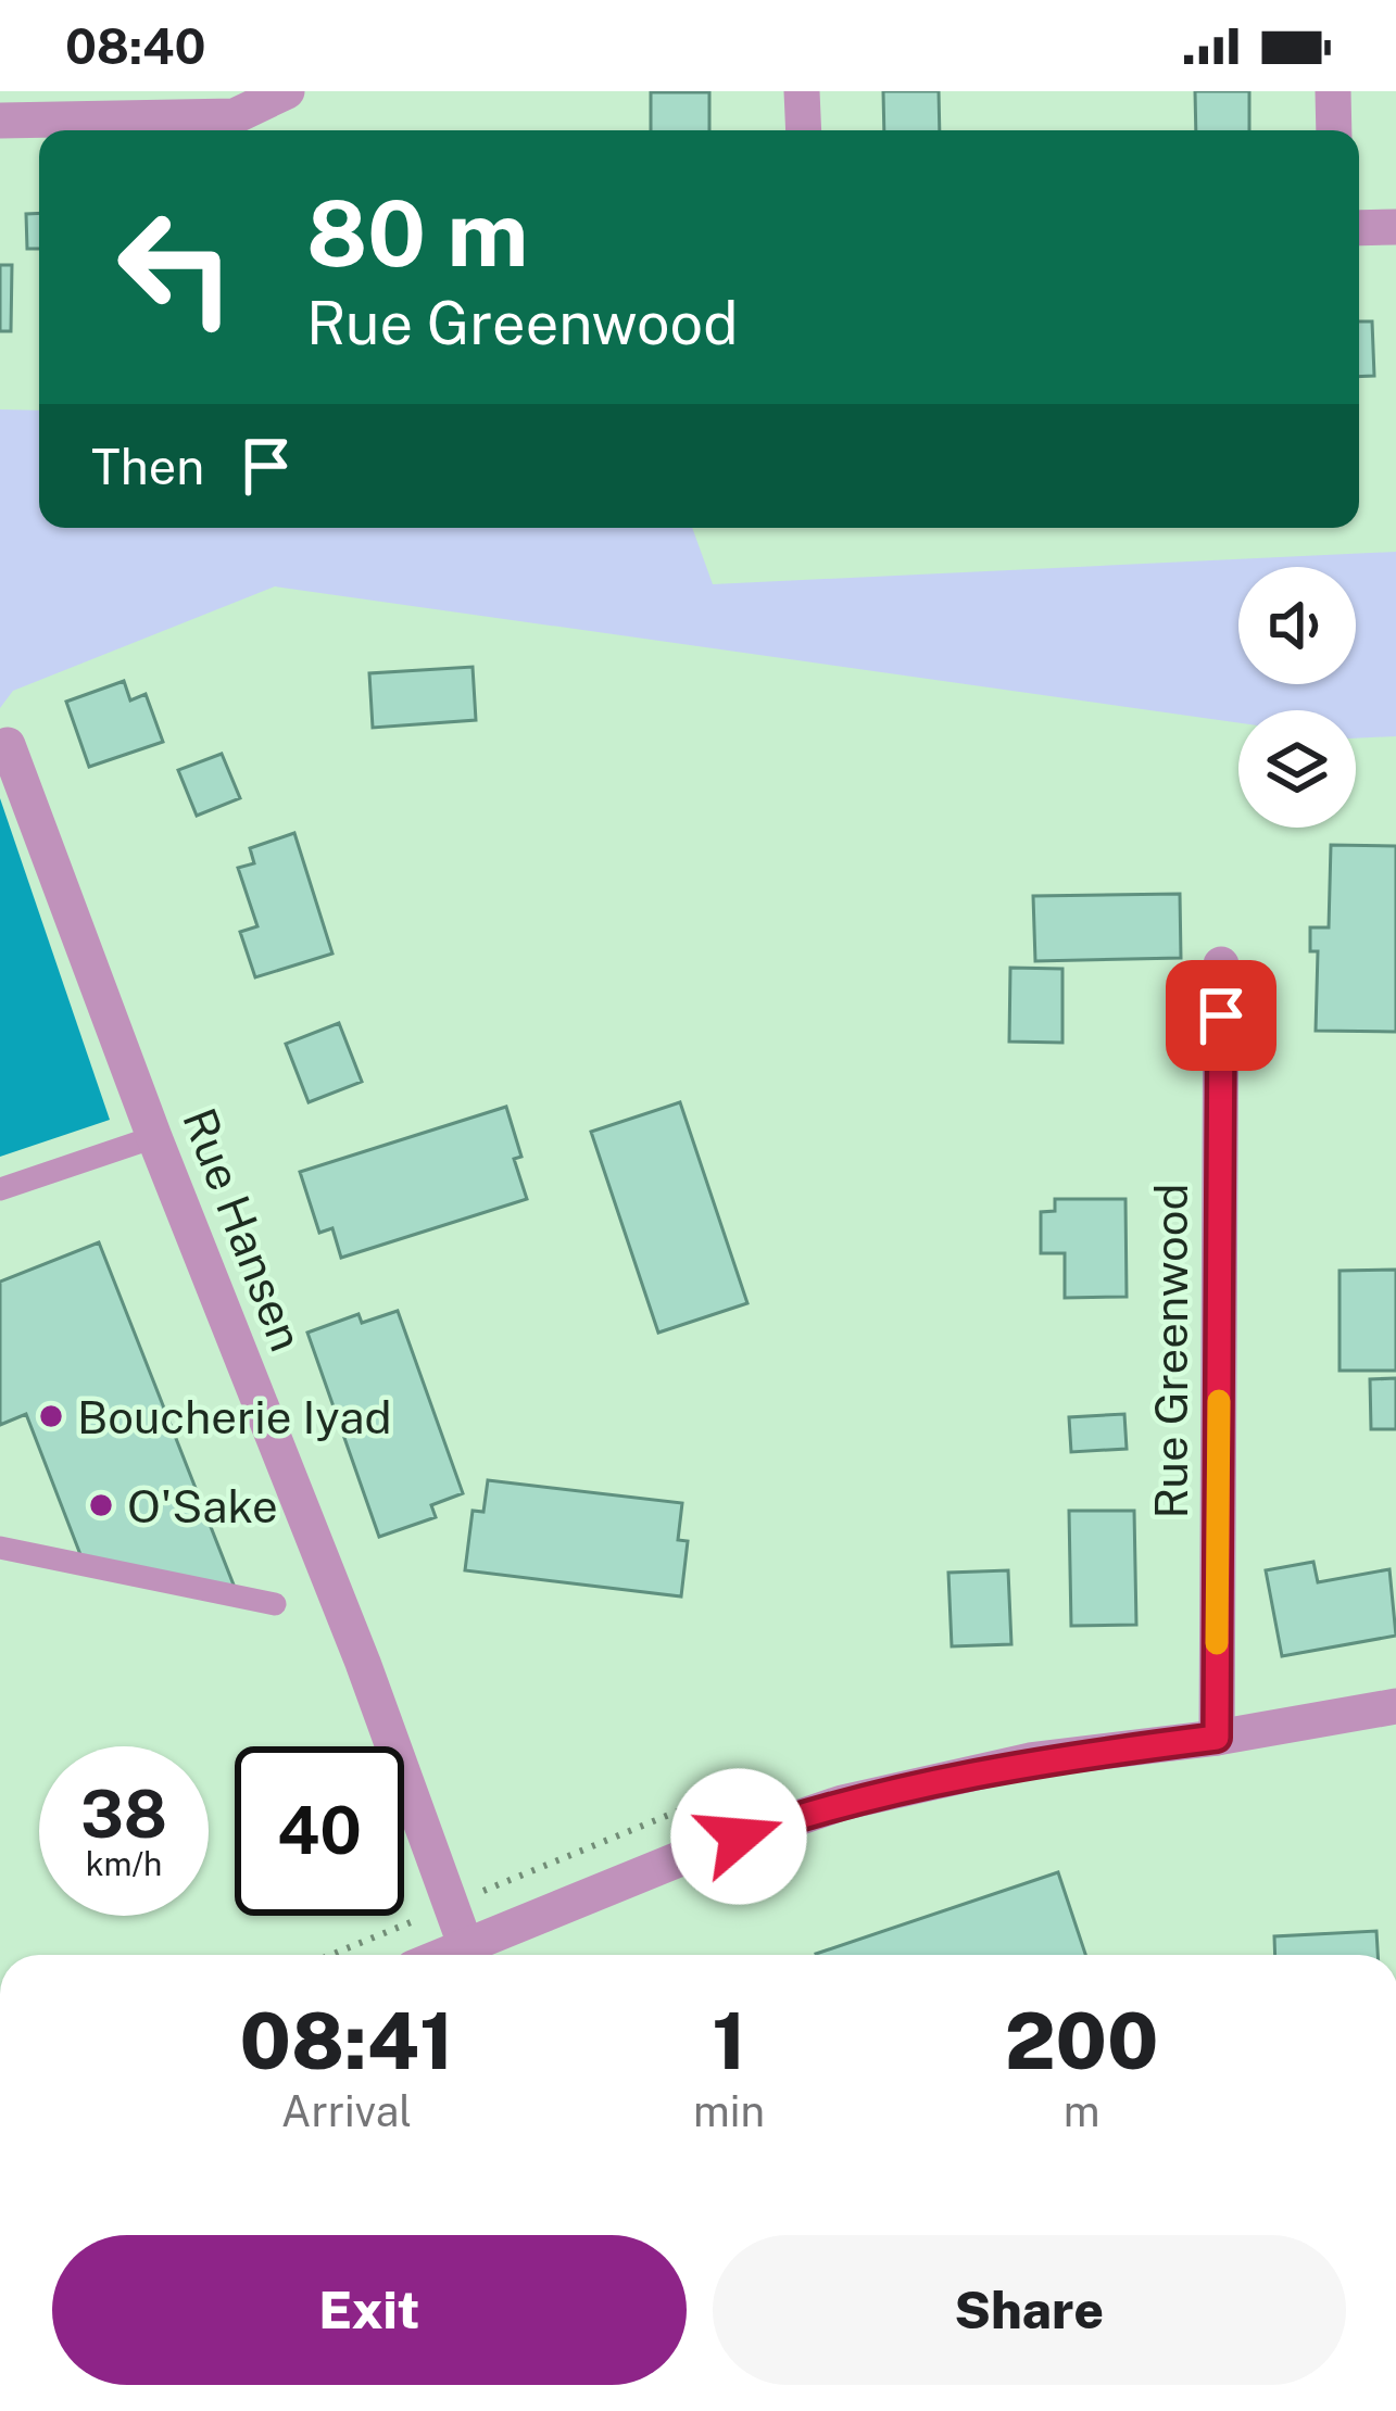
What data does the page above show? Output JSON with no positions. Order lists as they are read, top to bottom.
{
  "streets": {
    "street": ["Rue Hansen", "Rue Greenwood"]
  },
  "places": ["Boucherie Iyad", "O'Sake"],
  "page": {
    "status": "08:40",
    "turn": ["80 m", "Rue Greenwood"],
    "then": "Then",
    "speed": "38 km/h",
    "limit": "40",
    "eta": [
      "08:41",
      "Arrival",
      "1",
      "min",
      "200",
      "m"
    ],
    "buttons": ["Exit", "Share"]
  }
}
